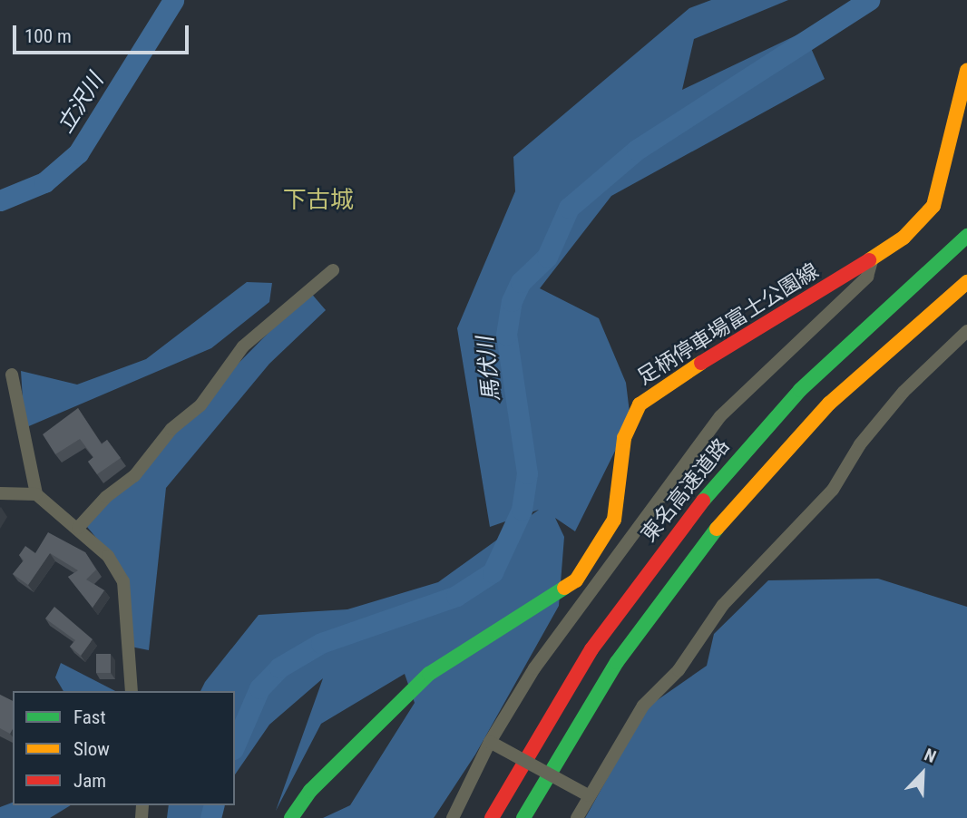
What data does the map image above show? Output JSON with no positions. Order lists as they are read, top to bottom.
{
  "streets": {
    "main road": ["足柄停車場富士公園線", "東名高速道路"]
  },
  "districts": ["下古城"],
  "water": ["立沢川", "馬伏川"],
  "legend": ["Fast", "Slow", "Jam"],
  "scale_bar": "100 m",
  "north": "top right"
}
